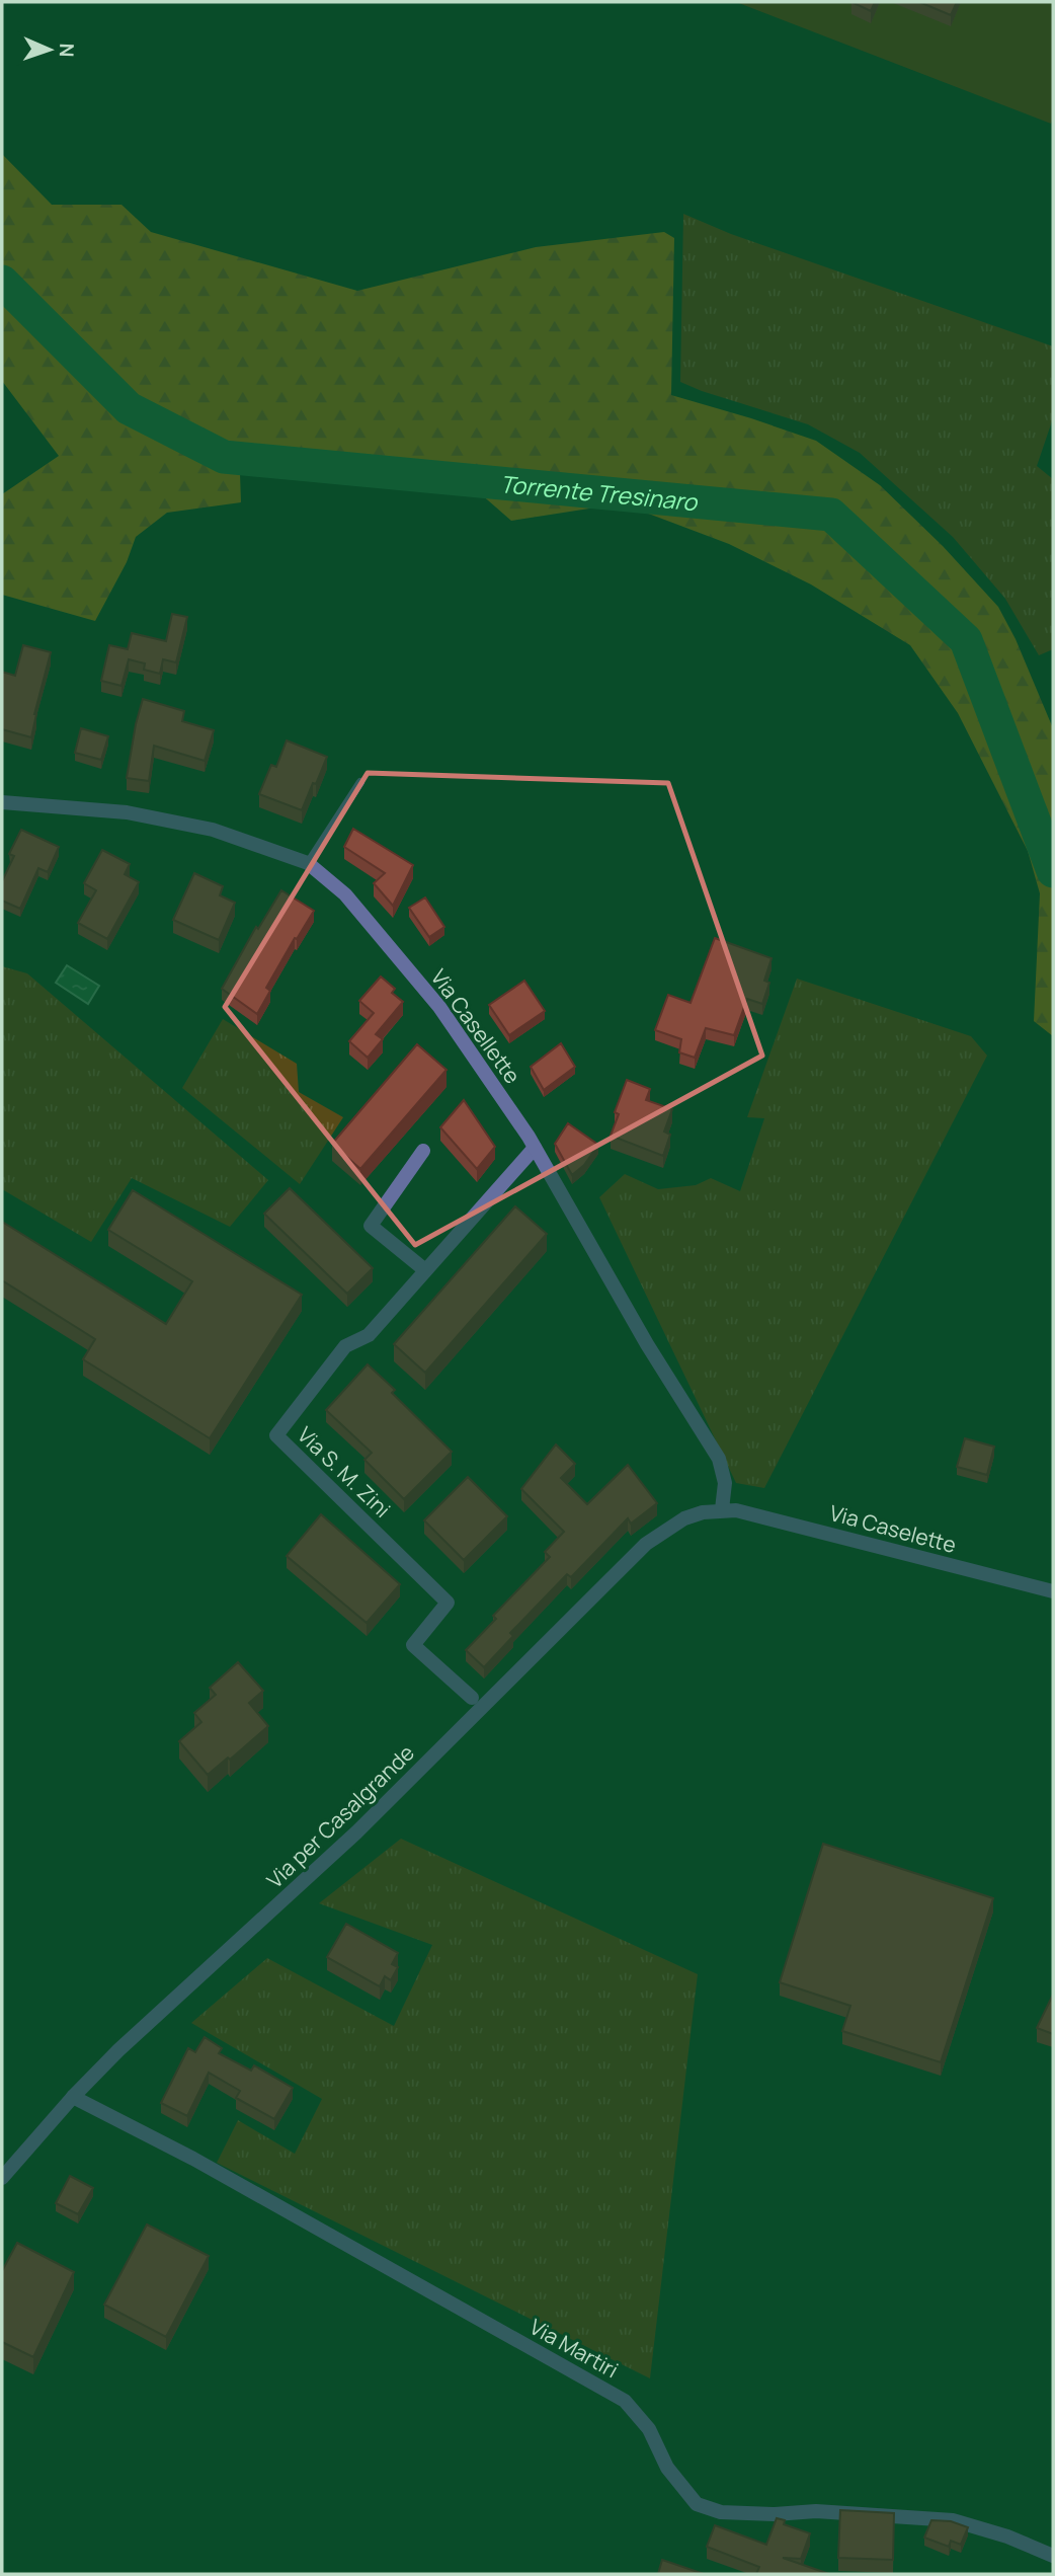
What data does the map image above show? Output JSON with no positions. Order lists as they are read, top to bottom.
{
  "streets": {
    "street": [
      "Via Casellette",
      "Via S. M. Zini",
      "Via Caselette",
      "Via per Casalgrande",
      "Via Martiri"
    ]
  },
  "crossings": [
    ["Via Casellette", "Via S. M. Zini"],
    ["Via Casellette", "Via Caselette"],
    ["Via Casellette", "Via per Casalgrande"],
    ["Via Caselette", "Via per Casalgrande"],
    ["Via per Casalgrande", "Via Martiri"]
  ],
  "water": ["Torrente Tresinaro"],
  "north": "right"
}
